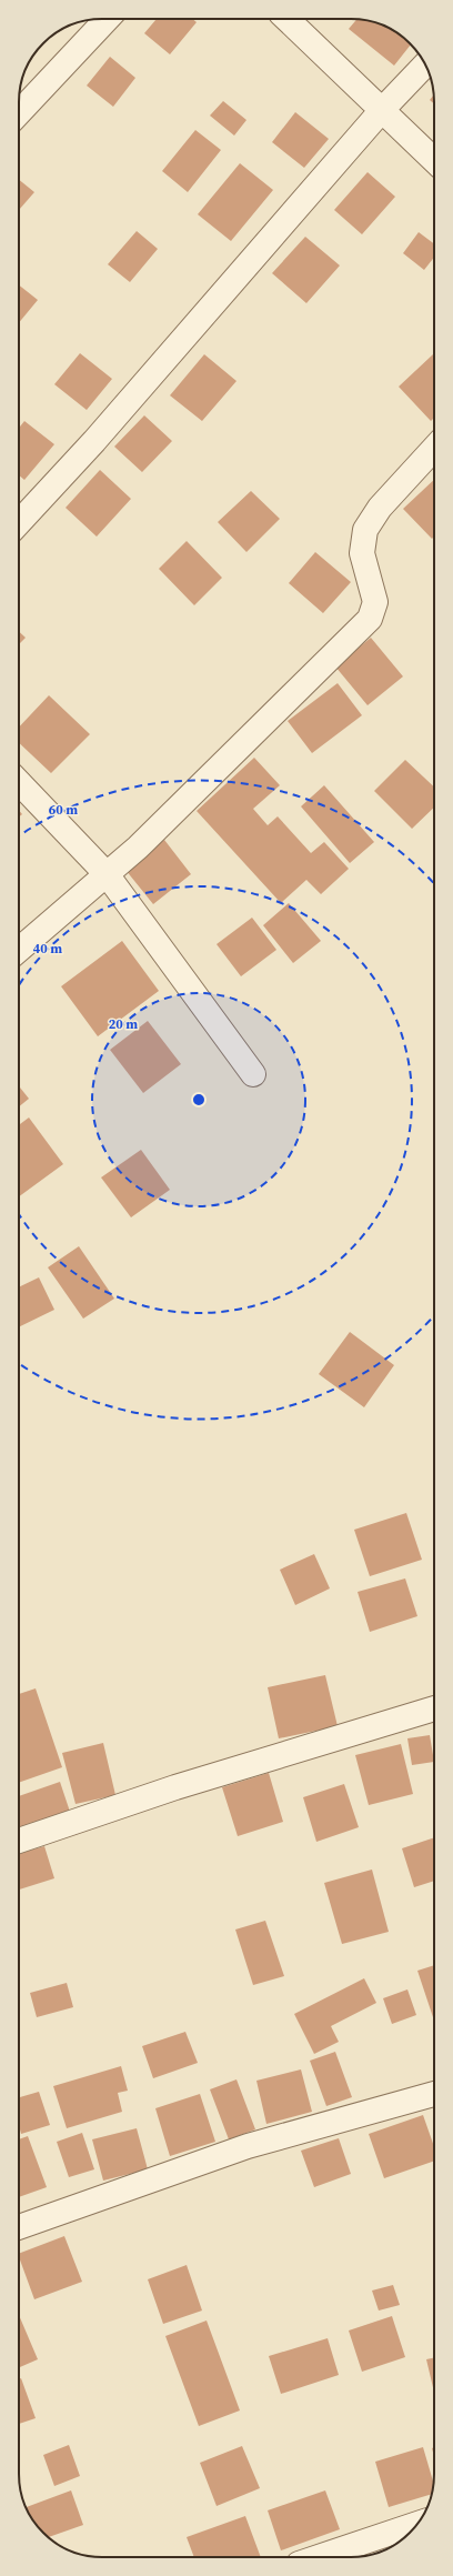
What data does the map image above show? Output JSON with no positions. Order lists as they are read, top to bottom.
{
  "rings": ["60 m", "40 m", "20 m"]
}
